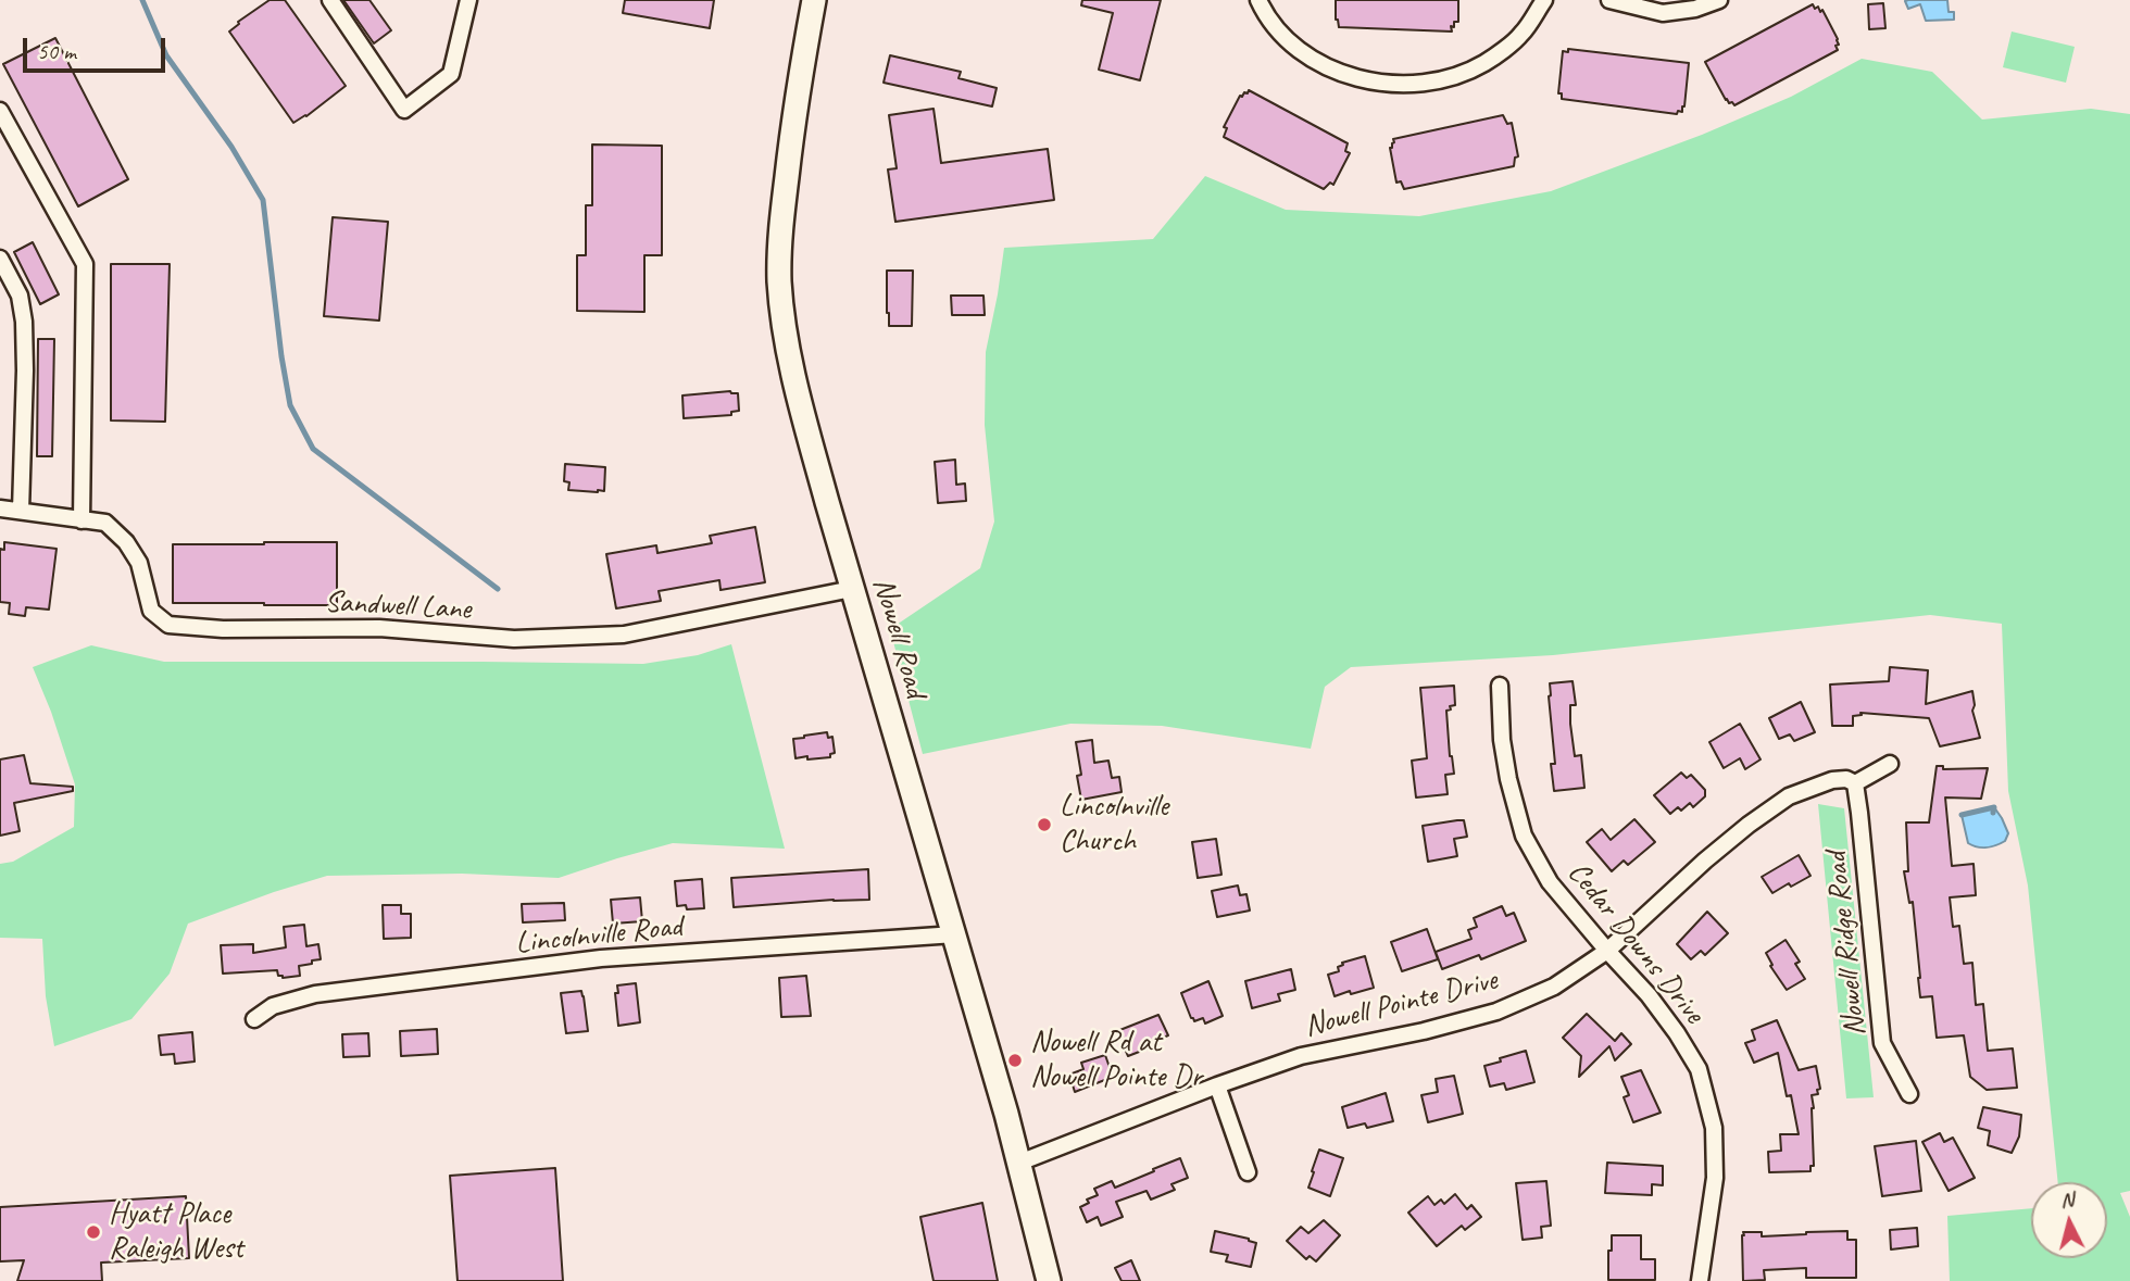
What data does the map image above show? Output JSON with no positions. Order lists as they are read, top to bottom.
{
  "streets": {
    "street": [
      "Sandwell Lane",
      "Nowell Road",
      "Lincolnville Road",
      "Cedar Downs Drive",
      "Nowell Ridge Road",
      "Nowell Pointe Drive"
    ]
  },
  "crossings": [
    ["Sandwell Lane", "Nowell Road"],
    ["Nowell Road", "Lincolnville Road"],
    ["Nowell Road", "Nowell Pointe Drive"],
    ["Cedar Downs Drive", "Nowell Pointe Drive"],
    ["Nowell Ridge Road", "Nowell Pointe Drive"]
  ],
  "places": ["Lincolnville Church", "Nowell Rd at Nowell Pointe Dr", "Hyatt Place Raleigh West"],
  "scale_bar": "50 m",
  "north": "top"
}
